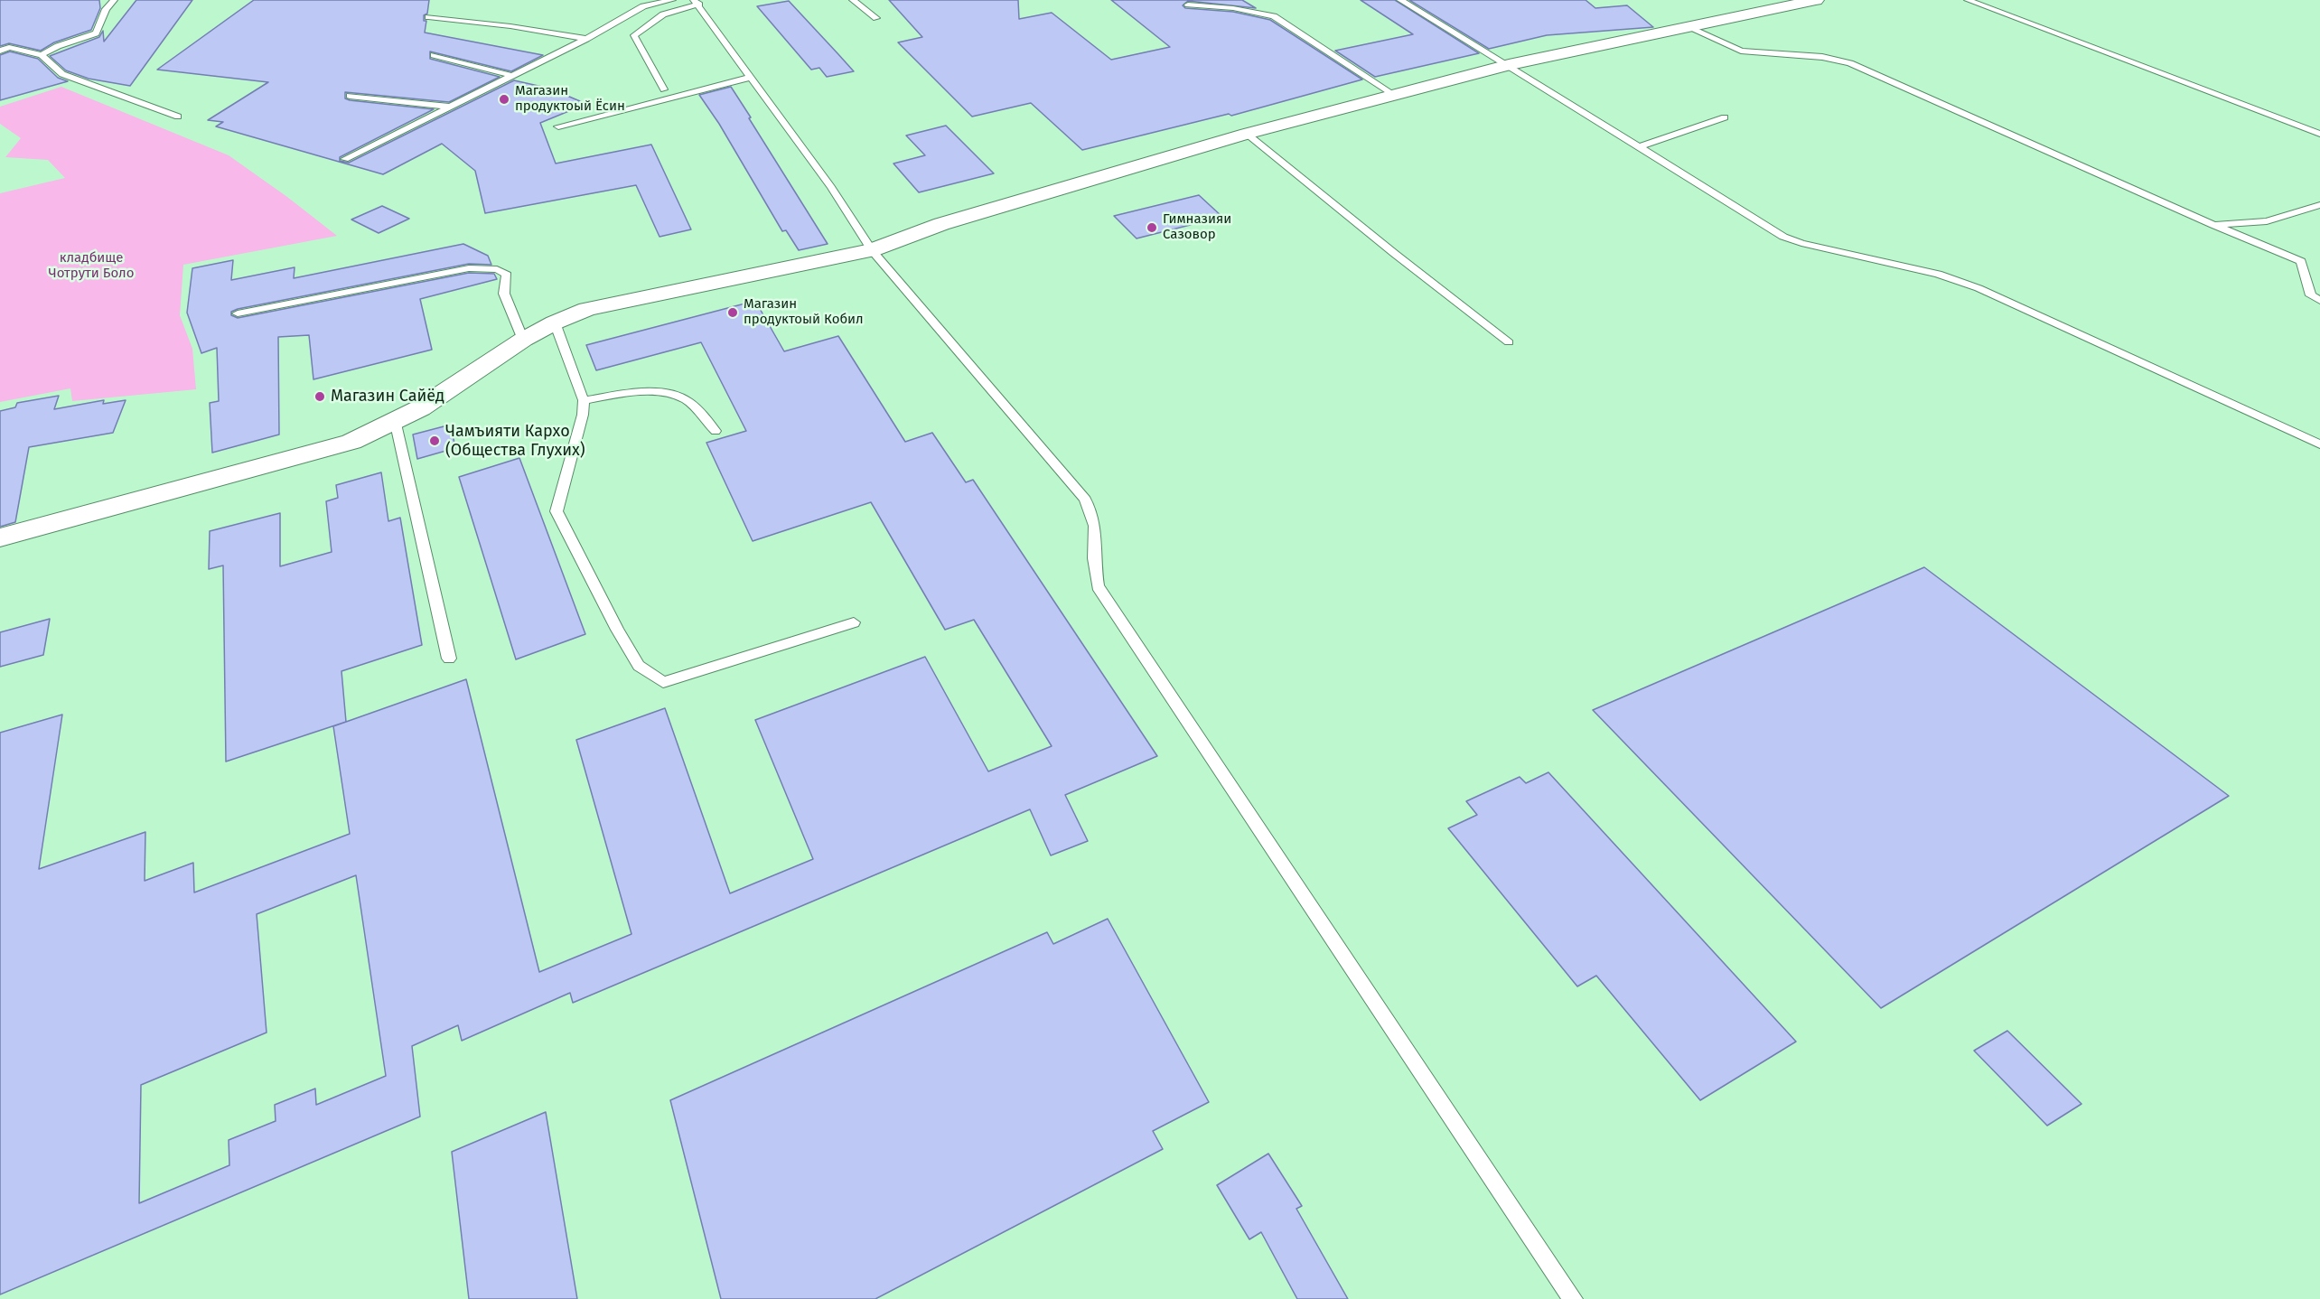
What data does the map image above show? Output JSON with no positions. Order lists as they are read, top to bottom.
{
  "parks": ["кладбище Чотрути Боло"],
  "places": [
    "Магазин продуктоый Ёсин",
    "Гимназияи Сазовор",
    "Магазин продуктоый Кобил",
    "Магазин Сайёд",
    "Чамъияти Кархо (Общества Глухих)"
  ]
}
